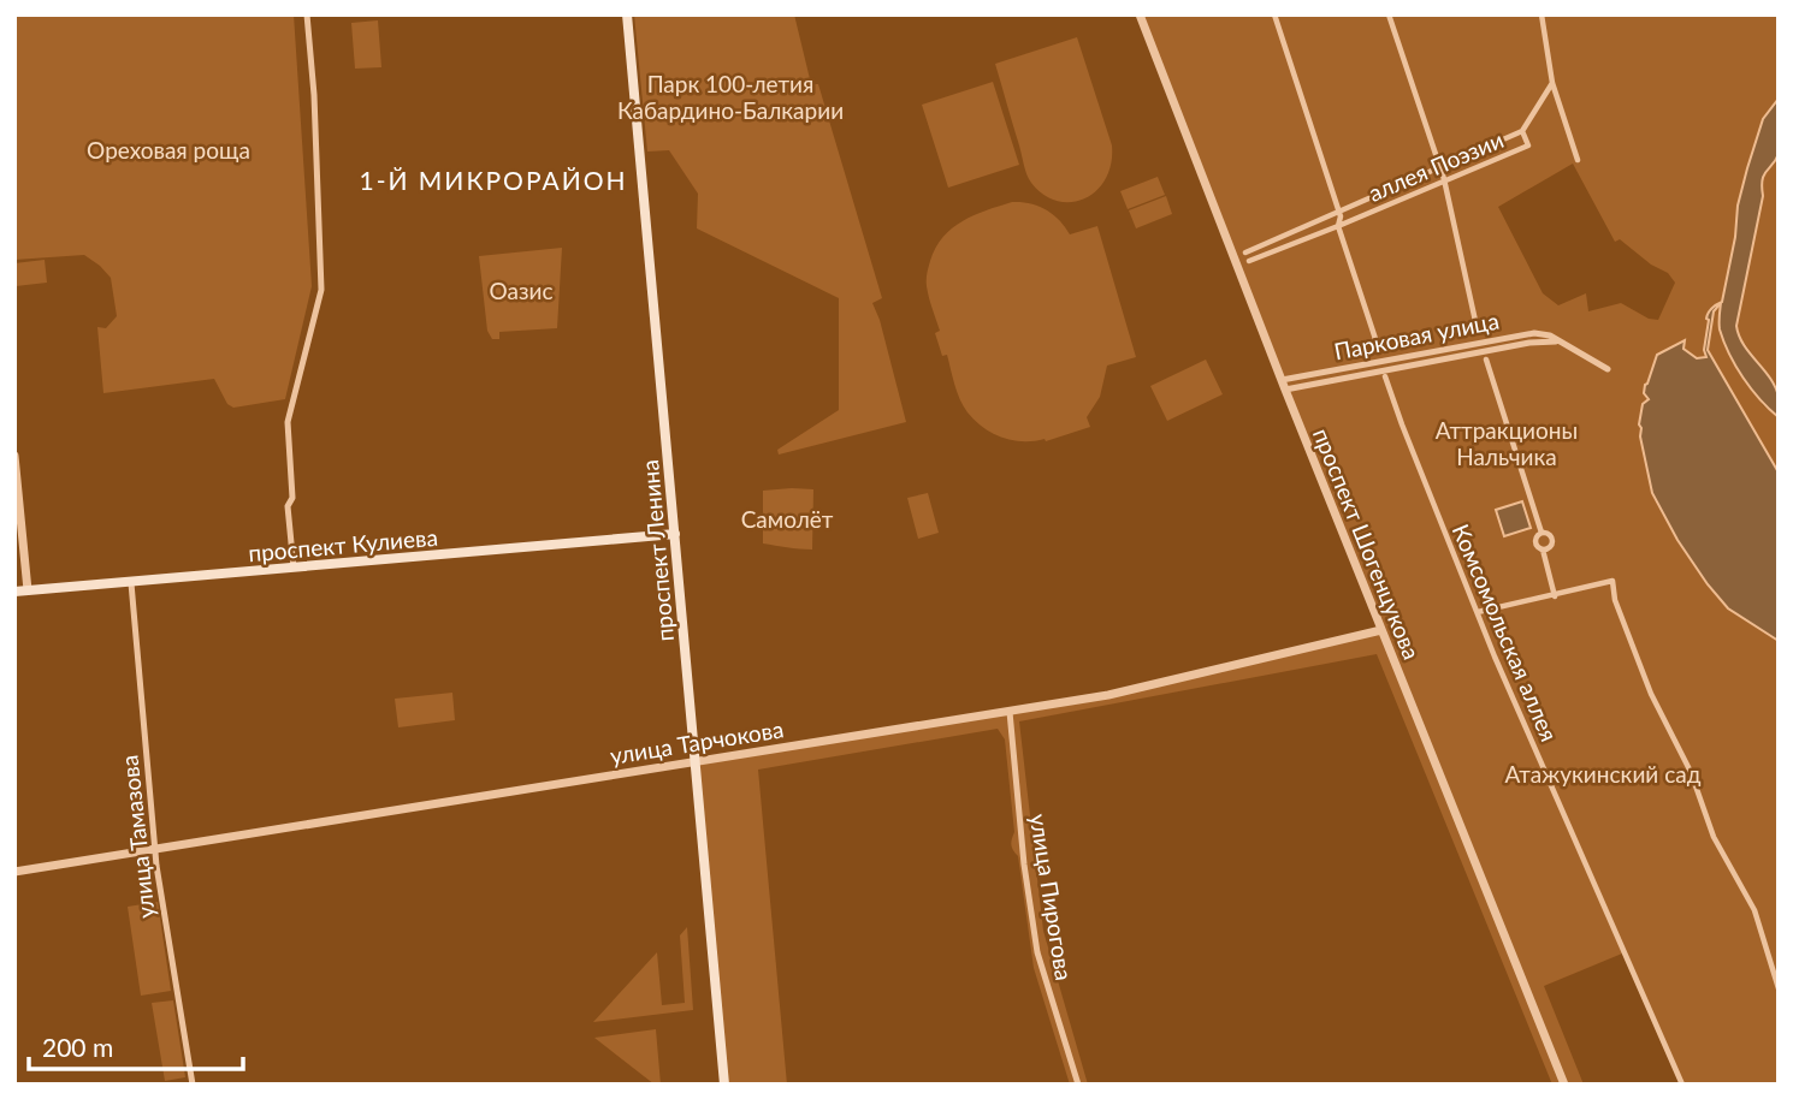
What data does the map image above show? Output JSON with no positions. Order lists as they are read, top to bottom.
{
  "streets": {
    "main road": ["проспект Кулиева", "проспект Ленина"],
    "street": [
      "аллея Поэзии",
      "Парковая улица",
      "проспект Шогенцукова",
      "Комсомольская аллея",
      "улица Тарчокова",
      "улица Тамазова",
      "улица Пирогова"
    ]
  },
  "crossings": [
    ["Парковая улица", "проспект Шогенцукова"],
    ["проспект Шогенцукова", "улица Тарчокова"],
    ["проспект Кулиева", "проспект Ленина"],
    ["проспект Кулиева", "улица Тамазова"],
    ["проспект Ленина", "улица Тарчокова"],
    ["улица Тарчокова", "улица Тамазова"],
    ["улица Тарчокова", "улица Пирогова"]
  ],
  "districts": ["1-Й МИКРОРАЙОН"],
  "parks": [
    "Парк 100-летия Кабардино-Балкарии",
    "Ореховая роща",
    "Оазис",
    "Аттракционы Нальчика",
    "Самолёт",
    "Атажукинский сад"
  ],
  "scale_bar": "200 m"
}
